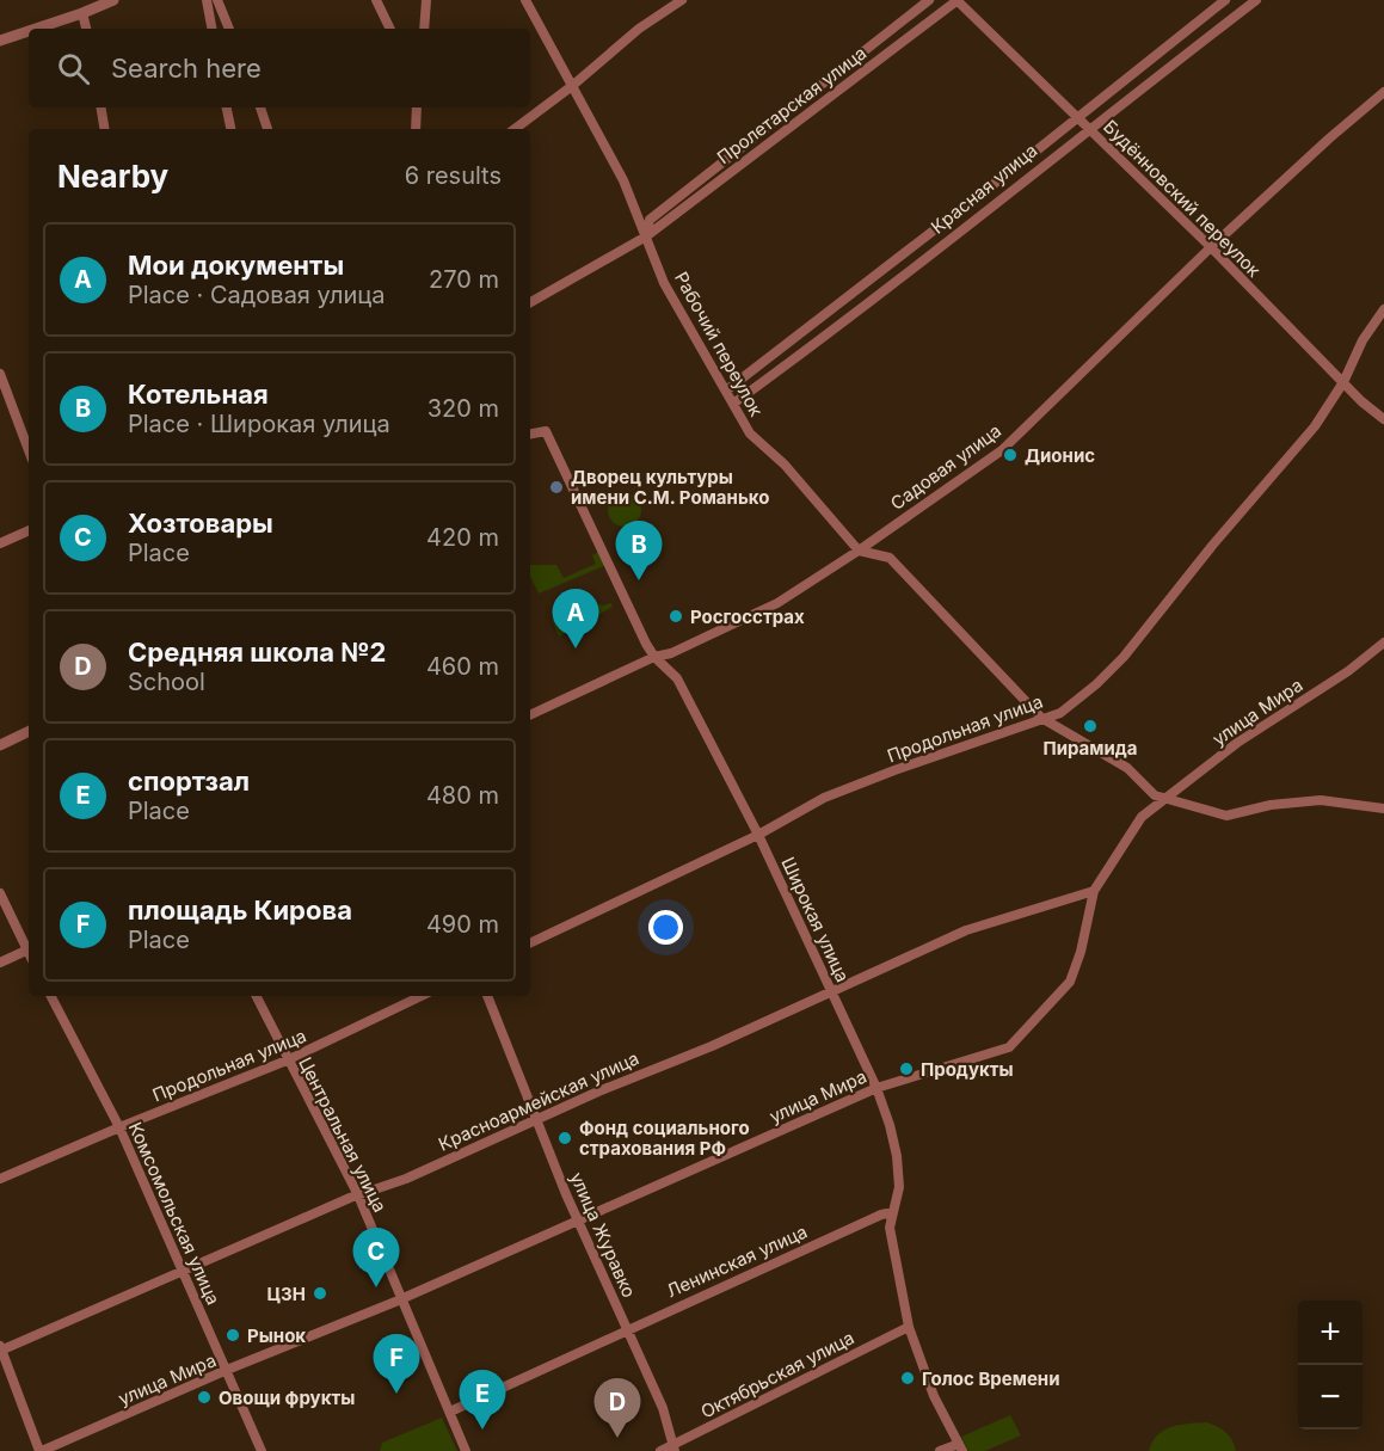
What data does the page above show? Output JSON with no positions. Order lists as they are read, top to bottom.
{
  "streets": {
    "street": [
      "Пролетарская улица",
      "Красная улица",
      "Будённовский переулок",
      "Рабочий переулок",
      "Садовая улица",
      "улица Мира",
      "Продольная улица",
      "Широкая улица",
      "Красноармейская улица",
      "Центральная улица",
      "Комсомольская улица",
      "улица Журавко",
      "Ленинская улица",
      "Октябрьская улица"
    ]
  },
  "crossings": [
    ["Пролетарская улица", "Будённовский переулок"],
    ["Пролетарская улица", "Рабочий переулок"],
    ["Красная улица", "Будённовский переулок"],
    ["Красная улица", "Рабочий переулок"],
    ["Будённовский переулок", "Садовая улица"],
    ["Будённовский переулок", "Продольная улица"],
    ["Рабочий переулок", "Садовая улица"],
    ["Садовая улица", "Широкая улица"],
    ["улица Мира", "Широкая улица"],
    ["улица Мира", "Красноармейская улица"],
    ["улица Мира", "Центральная улица"],
    ["улица Мира", "Комсомольская улица"],
    ["улица Мира", "улица Журавко"],
    ["Продольная улица", "Широкая улица"],
    ["Продольная улица", "Центральная улица"],
    ["Продольная улица", "Комсомольская улица"],
    ["Широкая улица", "Красноармейская улица"],
    ["Широкая улица", "Ленинская улица"],
    ["Широкая улица", "Октябрьская улица"],
    ["Красноармейская улица", "Центральная улица"],
    ["Красноармейская улица", "Комсомольская улица"],
    ["Красноармейская улица", "улица Журавко"],
    ["Центральная улица", "Ленинская улица"],
    ["улица Журавко", "Ленинская улица"],
    ["улица Журавко", "Октябрьская улица"]
  ],
  "places": [
    "Дионис",
    "Дворец культуры имени С.М. Романько",
    "Росгосстрах",
    "Пирамида",
    "Продукты",
    "Фонд социального страхования РФ",
    "ЦЗН",
    "Рынок",
    "Голос Времени",
    "Овощи фрукты"
  ],
  "page": {
    "search": "Search here",
    "heading": ["Nearby", "6 results"],
    "list": [
      {
        "mark": "A",
        "name": "Мои документы",
        "note": "Place · Садовая улица",
        "value": "270 m"
      },
      {
        "mark": "B",
        "name": "Котельная",
        "note": "Place · Широкая улица",
        "value": "320 m"
      },
      {
        "mark": "C",
        "name": "Хозтовары",
        "note": "Place",
        "value": "420 m"
      },
      {
        "mark": "D",
        "name": "Средняя школа №2",
        "note": "School",
        "value": "460 m"
      },
      {
        "mark": "E",
        "name": "спортзал",
        "note": "Place",
        "value": "480 m"
      },
      {
        "mark": "F",
        "name": "площадь Кирова",
        "note": "Place",
        "value": "490 m"
      }
    ],
    "pins": [
      "B",
      "A",
      "C",
      "F",
      "E",
      "D"
    ],
    "map_buttons": ["+", "−"]
  }
}
